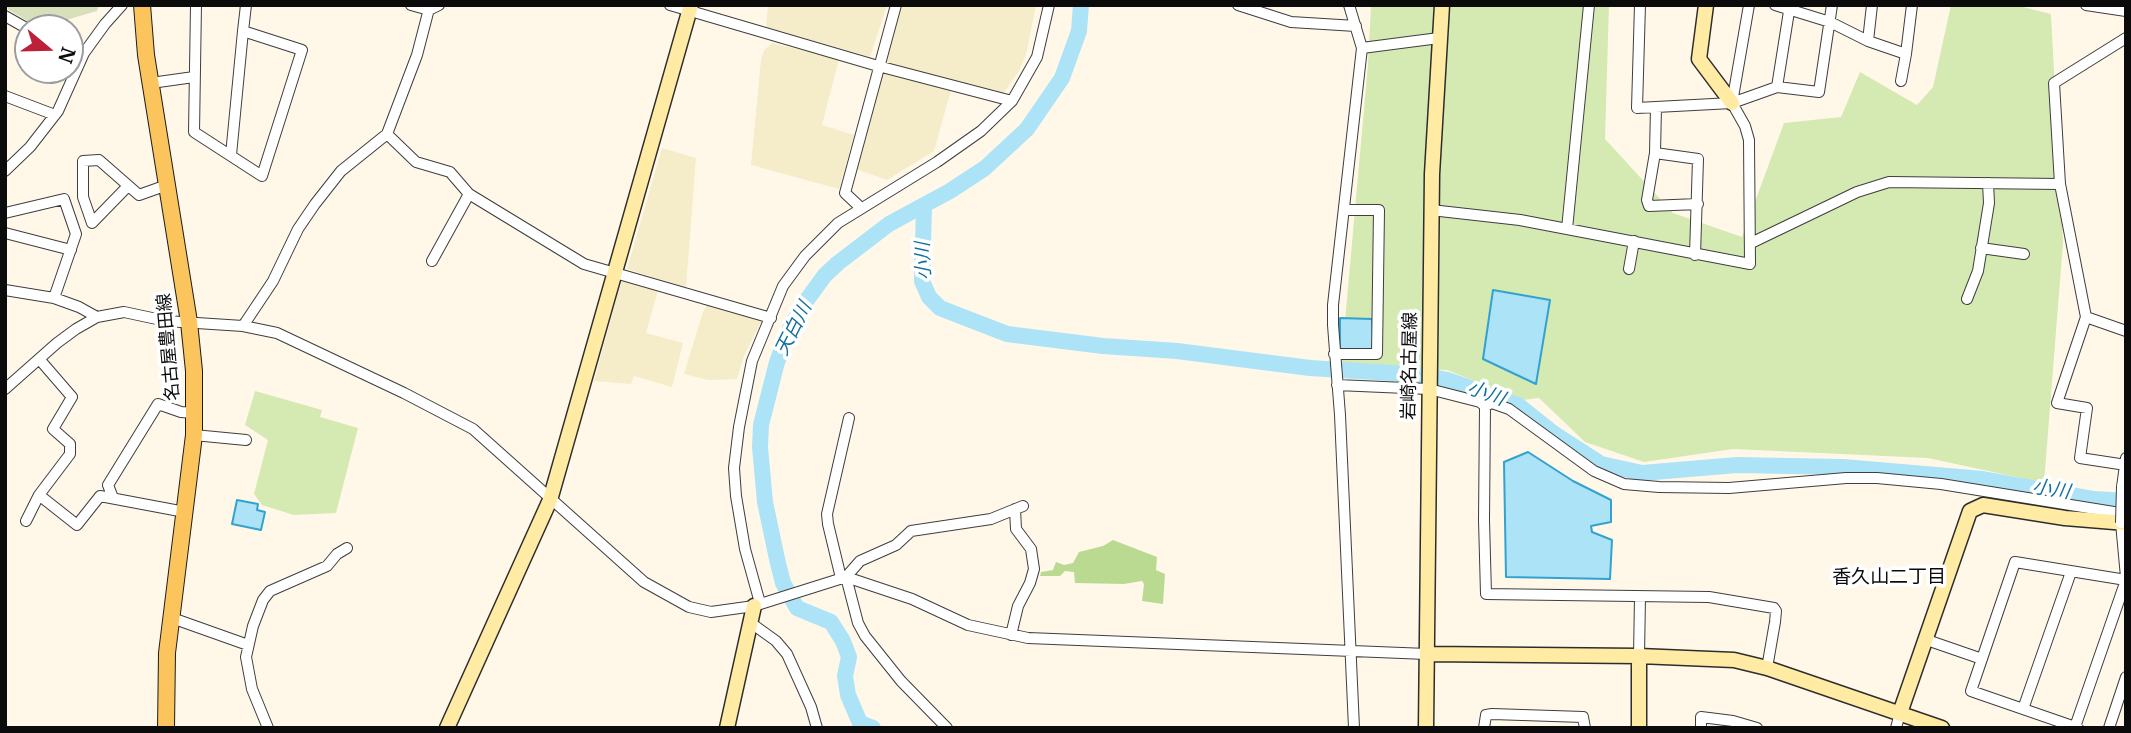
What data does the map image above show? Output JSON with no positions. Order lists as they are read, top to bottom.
{
  "streets": {
    "main road": ["名古屋豊田線"],
    "street": ["岩崎名古屋線"]
  },
  "districts": ["香久山二丁目"],
  "water": ["小川", "天白川"],
  "north": "right"
}
